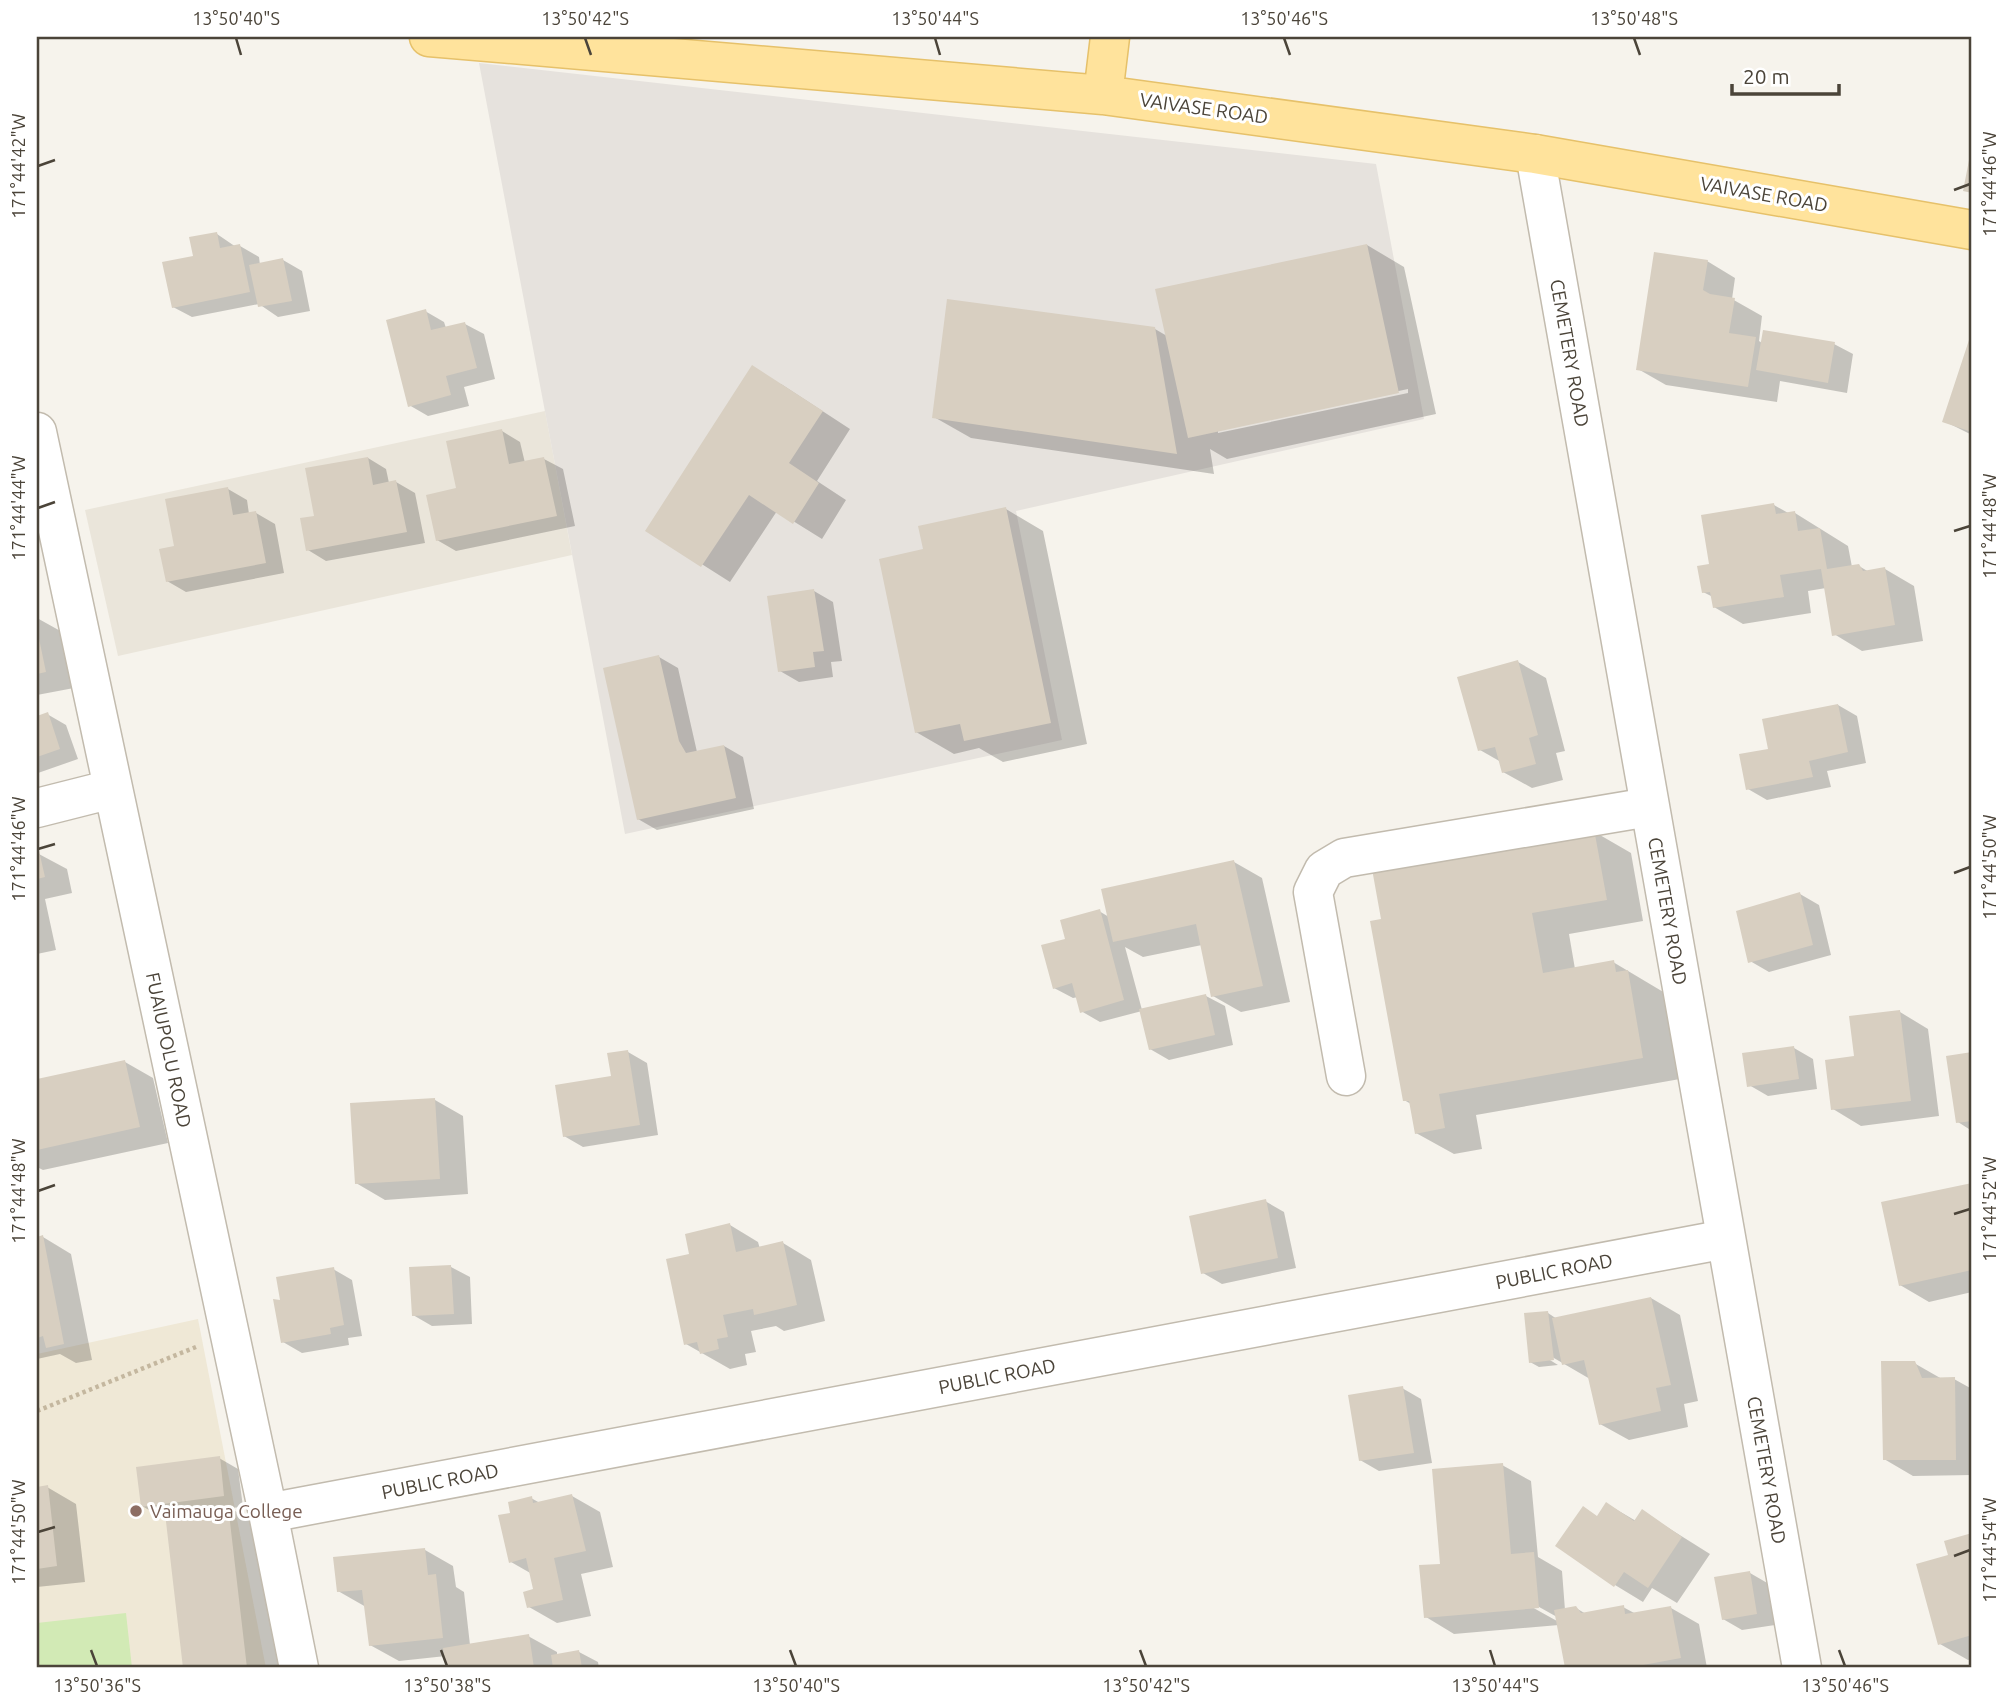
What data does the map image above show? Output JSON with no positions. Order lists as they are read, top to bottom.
{
  "streets": {
    "main road": ["VAIVASE ROAD"],
    "street": ["CEMETERY ROAD", "FUAIUPOLU ROAD", "PUBLIC ROAD"]
  },
  "crossings": [
    ["VAIVASE ROAD", "CEMETERY ROAD"],
    ["CEMETERY ROAD", "PUBLIC ROAD"],
    ["FUAIUPOLU ROAD", "PUBLIC ROAD"]
  ],
  "places": ["Vaimauga College"],
  "scale_bar": "20 m",
  "coordinates": [
    "13°50'40\"S",
    "13°50'42\"S",
    "13°50'44\"S",
    "13°50'46\"S",
    "13°50'48\"S",
    "171°44'42\"W",
    "171°44'46\"W",
    "171°44'44\"W",
    "171°44'48\"W",
    "171°44'50\"W",
    "171°44'52\"W",
    "171°44'54\"W",
    "13°50'36\"S",
    "13°50'38\"S"
  ]
}
